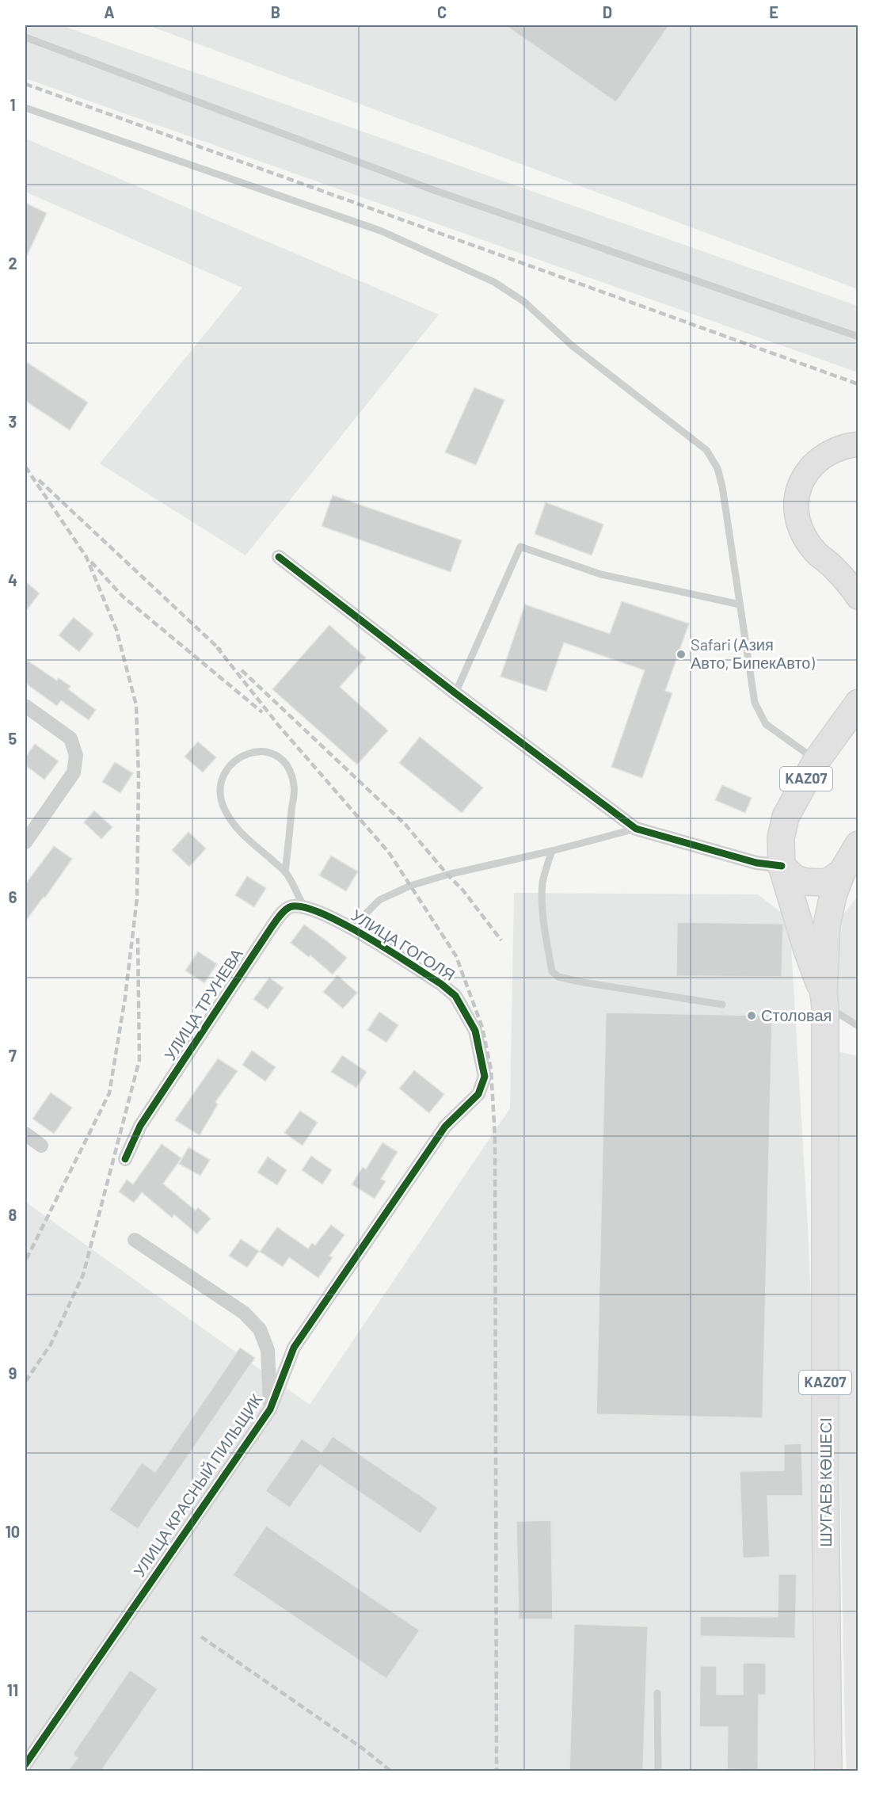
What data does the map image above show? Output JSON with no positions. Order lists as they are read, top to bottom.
{
  "streets": {
    "highway": ["KAZ07", "ШУГАЕВ КӨШЕСІ"],
    "street": ["УЛИЦА ГОГОЛЯ", "УЛИЦА ТРУНЕВА", "УЛИЦА КРАСНЫЙ ПИЛЬЩИК"]
  },
  "crossings": [
    ["УЛИЦА ГОГОЛЯ", "УЛИЦА ТРУНЕВА"],
    ["УЛИЦА ГОГОЛЯ", "УЛИЦА КРАСНЫЙ ПИЛЬЩИК"]
  ],
  "places": ["Safari (Азия Авто, БипекАвто)", "Столовая"],
  "grid": {
    "columns": [
      "A",
      "B",
      "C",
      "D",
      "E"
    ],
    "rows": [
      "1",
      "2",
      "3",
      "4",
      "5",
      "6",
      "7",
      "8",
      "9",
      "10",
      "11"
    ]
  }
}
